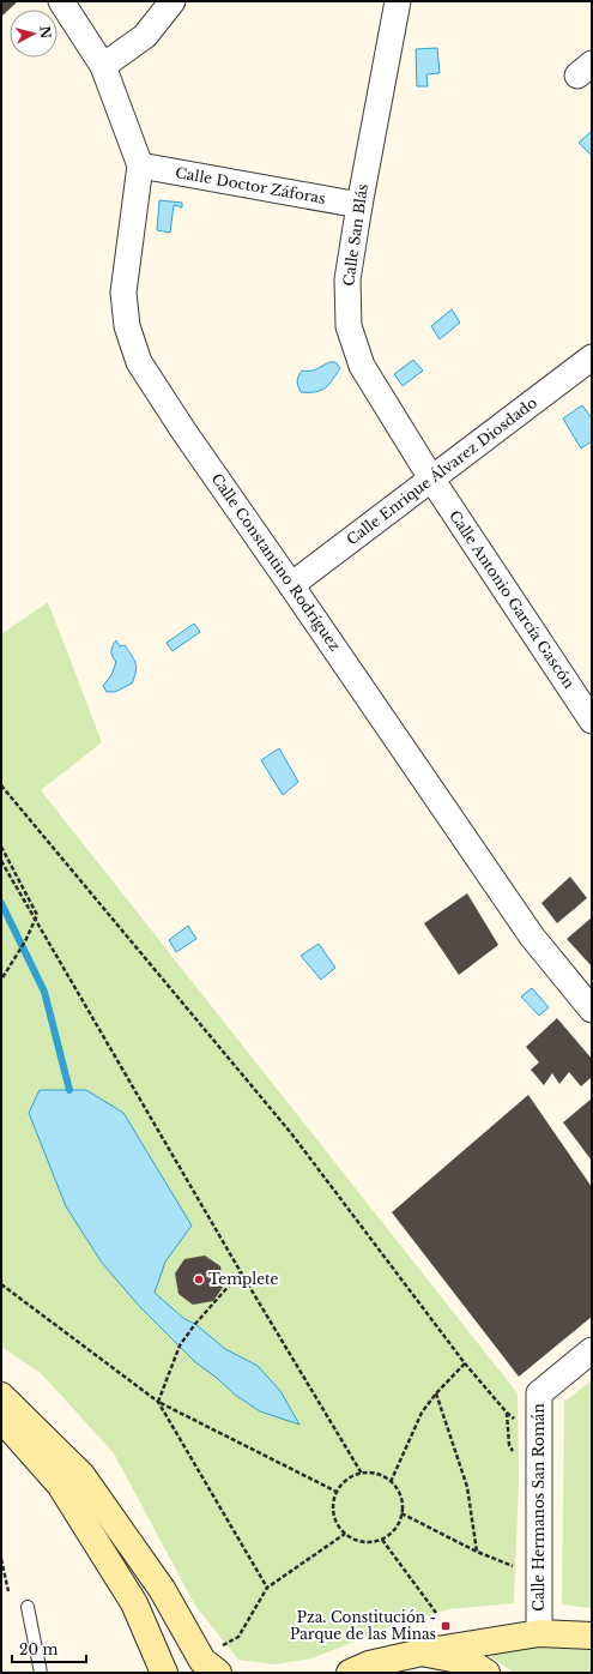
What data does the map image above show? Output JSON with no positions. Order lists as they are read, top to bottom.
{
  "streets": {
    "street": [
      "Calle Doctor Záforas",
      "Calle San Blás",
      "Calle Enrique Álvarez Diosdado",
      "Calle Constantino Rodríguez",
      "Calle Antonio García Gascón",
      "Calle Hermanos San Román"
    ]
  },
  "crossings": [
    ["Calle Doctor Záforas", "Calle San Blás"],
    ["Calle Doctor Záforas", "Calle Constantino Rodríguez"],
    ["Calle San Blás", "Calle Enrique Álvarez Diosdado"],
    ["Calle San Blás", "Calle Antonio García Gascón"],
    ["Calle Enrique Álvarez Diosdado", "Calle Constantino Rodríguez"],
    ["Calle Enrique Álvarez Diosdado", "Calle Antonio García Gascón"]
  ],
  "places": {
    "other": ["Templete"],
    "transit": ["Pza. Constitución - Parque de las Minas"]
  },
  "scale_bar": "20 m",
  "north": "right"
}
